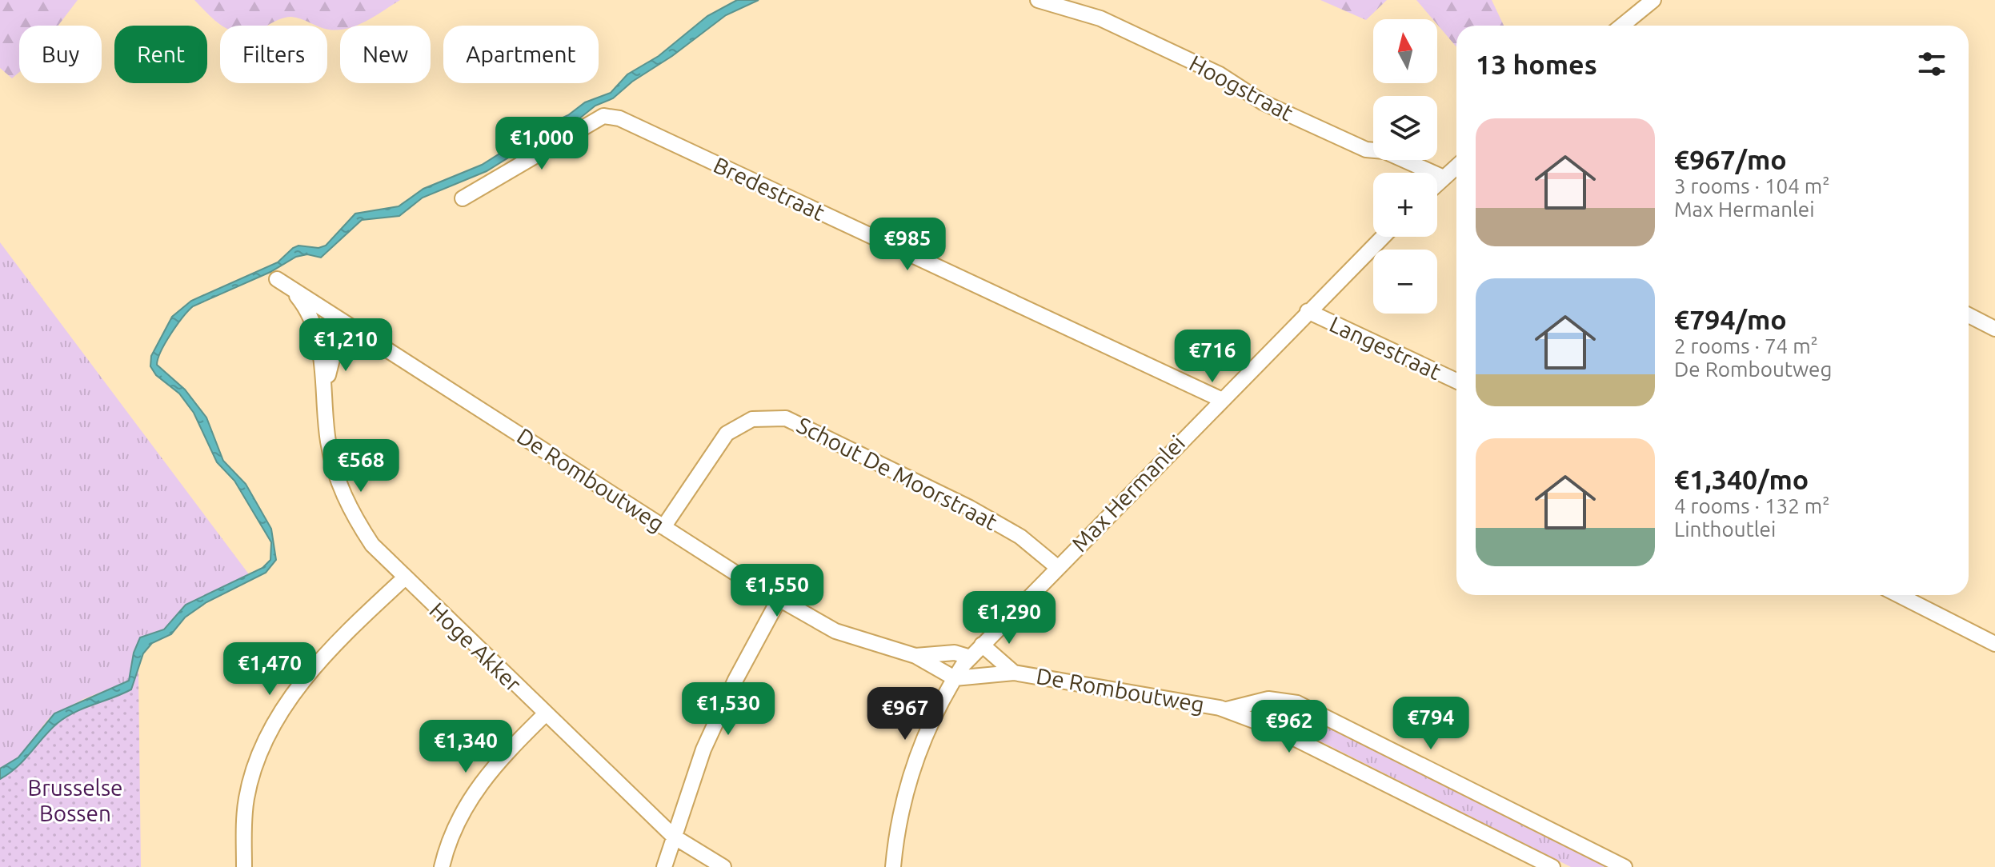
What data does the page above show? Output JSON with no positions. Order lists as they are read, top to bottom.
{
  "streets": {
    "street": [
      "Hoogstraat",
      "Bredestraat",
      "Langestraat",
      "Schout De Moorstraat",
      "De Romboutweg",
      "Max Hermanlei",
      "Hoge Akker"
    ]
  },
  "crossings": [
    ["Bredestraat", "Max Hermanlei"],
    ["Langestraat", "Max Hermanlei"],
    ["Schout De Moorstraat", "De Romboutweg"],
    ["Schout De Moorstraat", "Max Hermanlei"],
    ["De Romboutweg", "Max Hermanlei"],
    ["De Romboutweg", "Hoge Akker"]
  ],
  "parks": ["Brusselse Bossen"],
  "north": "top",
  "page": {
    "map_buttons": ["+", "−"],
    "chip": [
      "Buy",
      "Rent",
      "Filters",
      "New",
      "Apartment"
    ],
    "heading": "13 homes",
    "list": [
      {
        "name": "€967/mo",
        "note": "3 rooms · 104 m² · Max Hermanlei"
      },
      {
        "name": "€794/mo",
        "note": "2 rooms · 74 m² · De Romboutweg"
      },
      {
        "name": "€1,340/mo",
        "note": "4 rooms · 132 m² · Linthoutlei"
      }
    ],
    "price": [
      "€1,000",
      "€985",
      "€1,210",
      "€716",
      "€568",
      "€1,550",
      "€1,290",
      "€1,470",
      "€1,530",
      "€967",
      "€794",
      "€962",
      "€1,340"
    ]
  }
}
